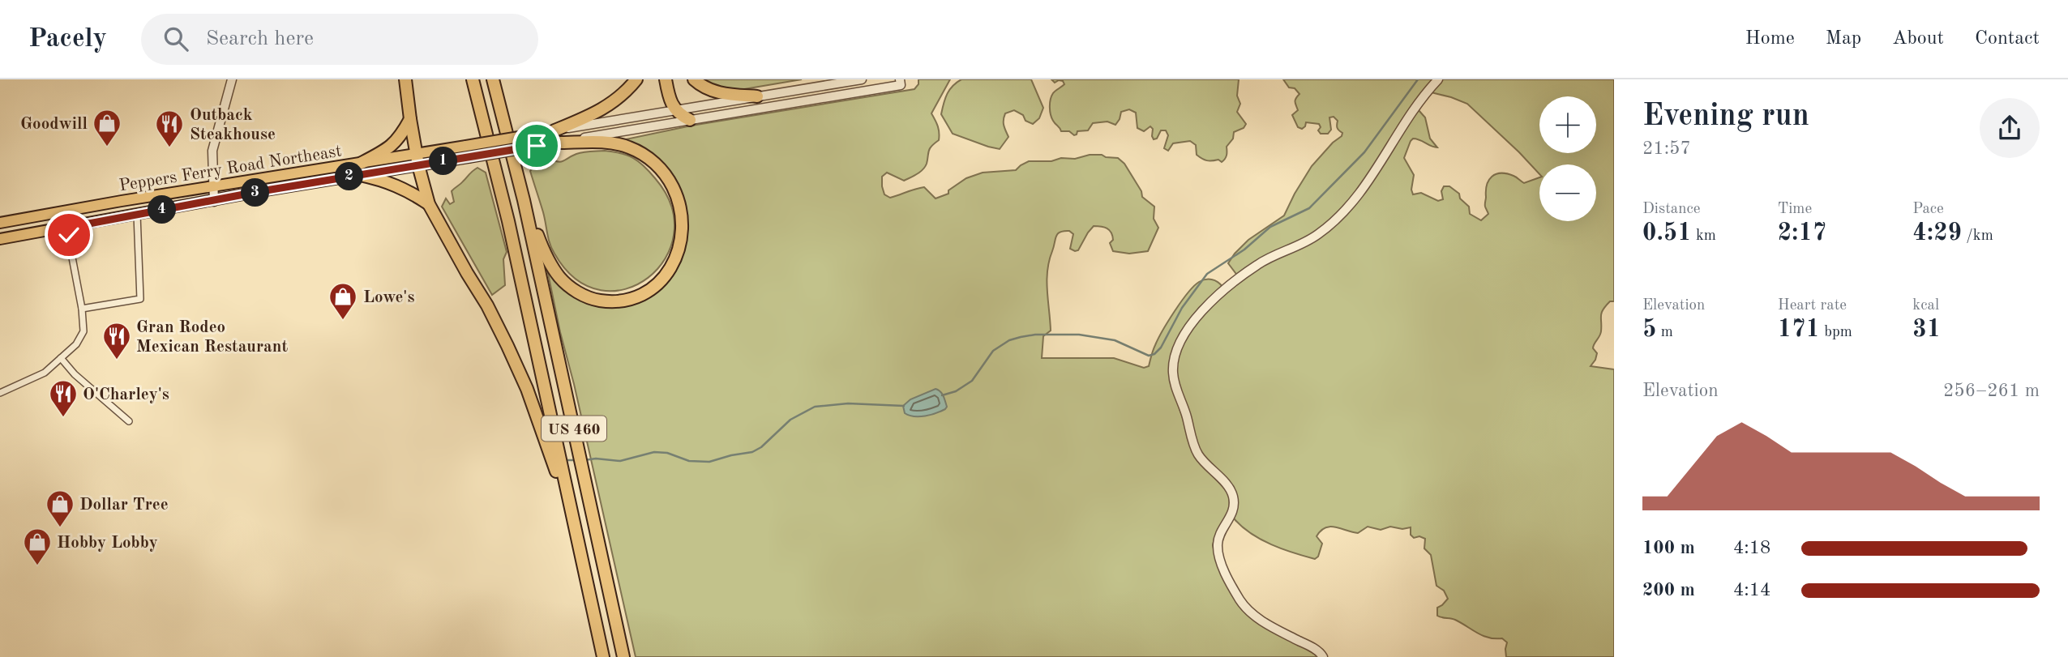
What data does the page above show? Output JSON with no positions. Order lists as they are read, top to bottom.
{
  "streets": {
    "highway": ["US 460"],
    "main road": ["Peppers Ferry Road Northeast"]
  },
  "places": {
    "shop": [
      "Goodwill",
      "Lowe's",
      "Dollar Tree",
      "Hobby Lobby"
    ],
    "restaurant": ["Outback Steakhouse", "Gran Rodeo Mexican Restaurant", "O'Charley's"]
  },
  "page": {
    "header": "Pacely",
    "search": "Search here",
    "nav": [
      "Home",
      "Map",
      "About",
      "Contact"
    ],
    "heading": ["Evening run", "21:57"],
    "map_buttons": ["+", "−"],
    "pins": [
      "1",
      "2",
      "3",
      "4"
    ],
    "stats": [
      ["Distance", "0.51 km"],
      ["Time", "2:17"],
      ["Pace", "4:29 /km"],
      ["Elevation", "5 m"],
      ["Heart rate", "171 bpm"],
      ["kcal", "31"]
    ],
    "chart": ["Elevation", "256–261 m"],
    "list": [
      {
        "name": "100 m",
        "note": "4:18"
      },
      {
        "name": "200 m",
        "note": "4:14"
      }
    ]
  }
}
